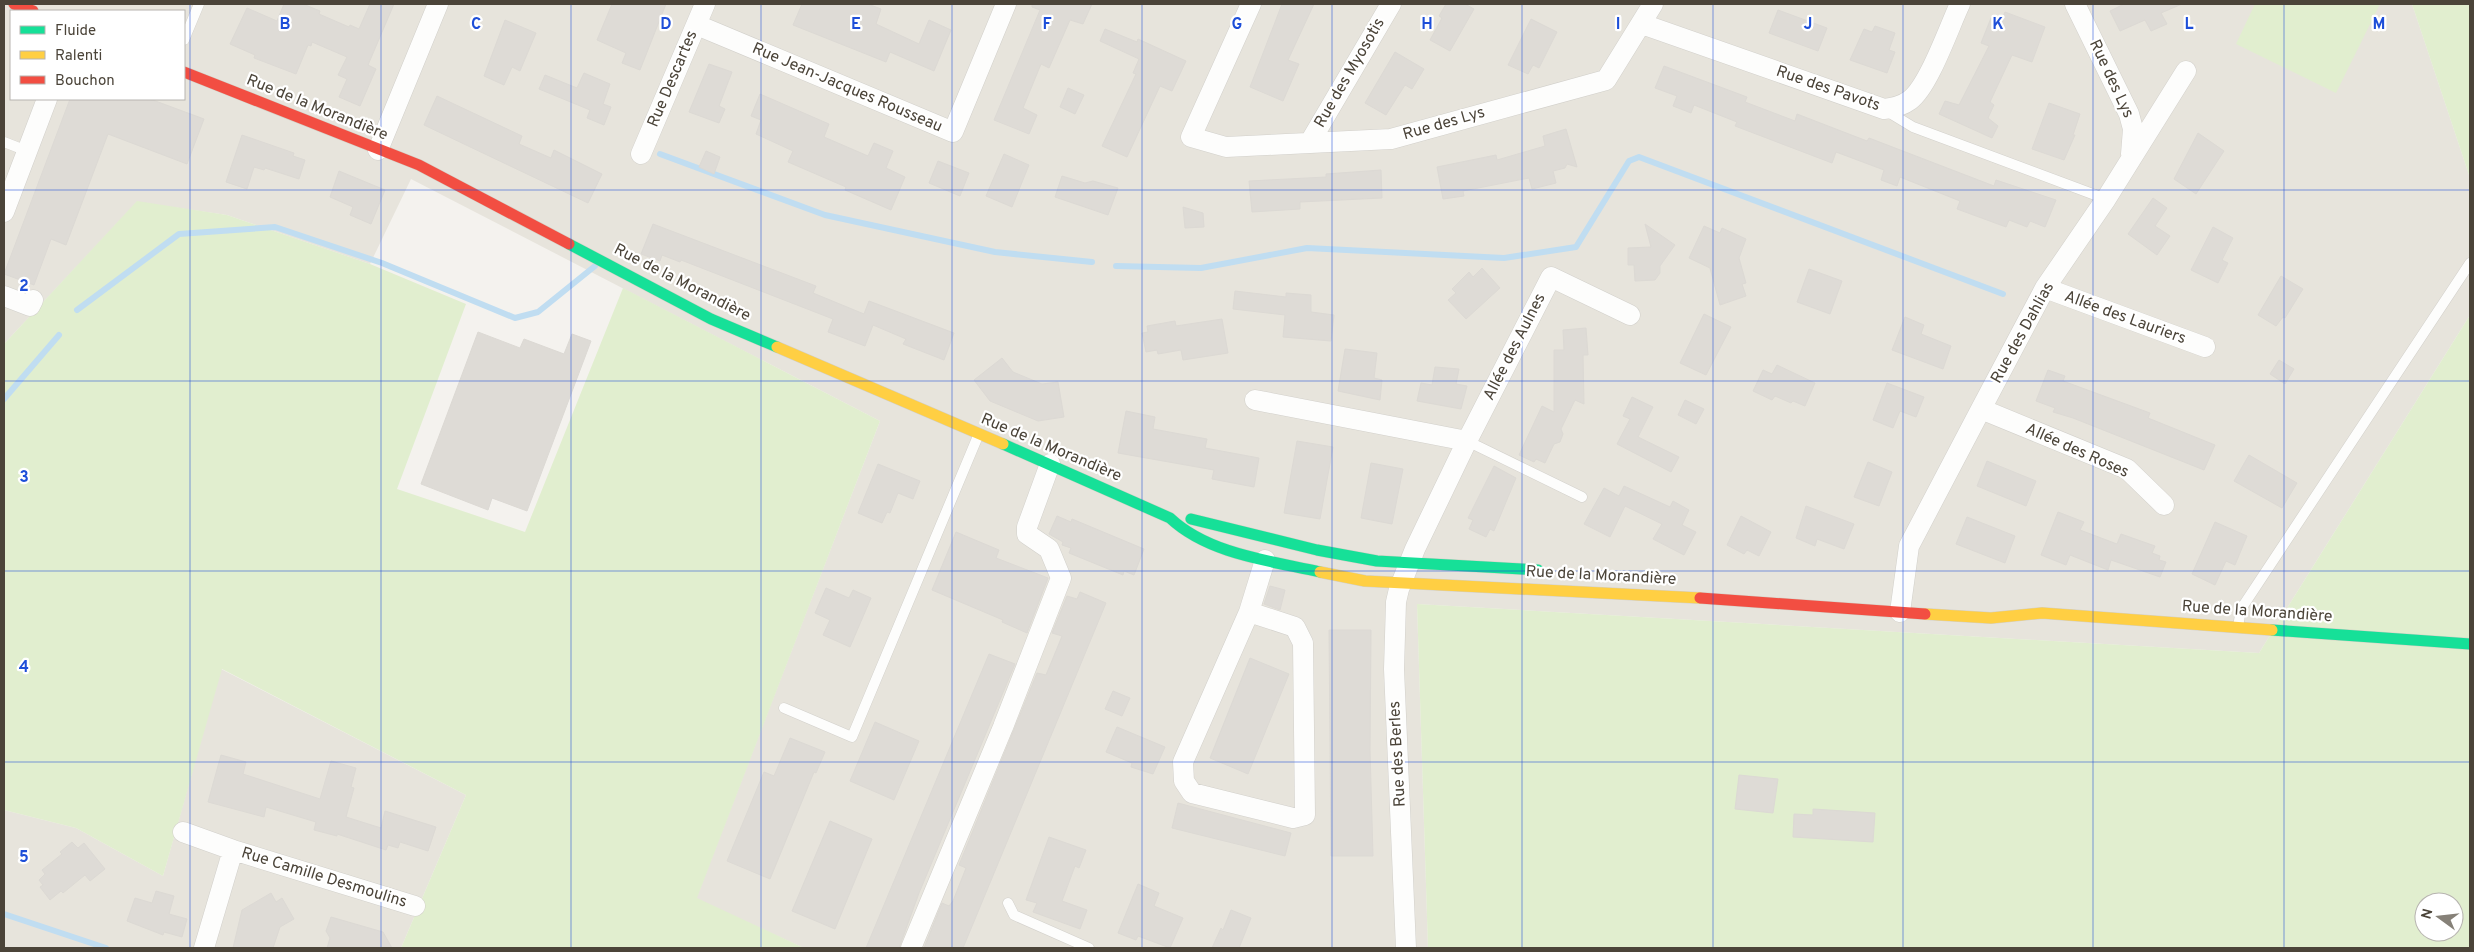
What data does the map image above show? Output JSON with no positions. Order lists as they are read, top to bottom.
{
  "streets": {
    "street": [
      "Rue des Myosotis",
      "Rue Descartes",
      "Rue des Lys",
      "Rue Jean-Jacques Rousseau",
      "Rue des Pavots",
      "Rue de la Morandière",
      "Allée des Lauriers",
      "Rue des Dahlias",
      "Allée des Aulnes",
      "Allée des Roses",
      "Rue des Berles",
      "Rue Camille Desmoulins"
    ]
  },
  "crossings": [
    ["Rue des Myosotis", "Rue des Lys"],
    ["Rue Descartes", "Rue Jean-Jacques Rousseau"],
    ["Rue des Lys", "Rue des Pavots"],
    ["Rue des Lys", "Rue des Dahlias"],
    ["Rue de la Morandière", "Rue des Dahlias"],
    ["Rue de la Morandière", "Allée des Aulnes"],
    ["Rue de la Morandière", "Rue des Berles"],
    ["Allée des Lauriers", "Rue des Dahlias"],
    ["Rue des Dahlias", "Allée des Roses"],
    ["Allée des Aulnes", "Rue des Berles"]
  ],
  "legend": ["Fluide", "Ralenti", "Bouchon"],
  "north": "left",
  "grid": {
    "columns": [
      "B",
      "C",
      "D",
      "E",
      "F",
      "G",
      "H",
      "I",
      "J",
      "K",
      "L",
      "M"
    ],
    "rows": [
      "2",
      "3",
      "4",
      "5"
    ]
  }
}
